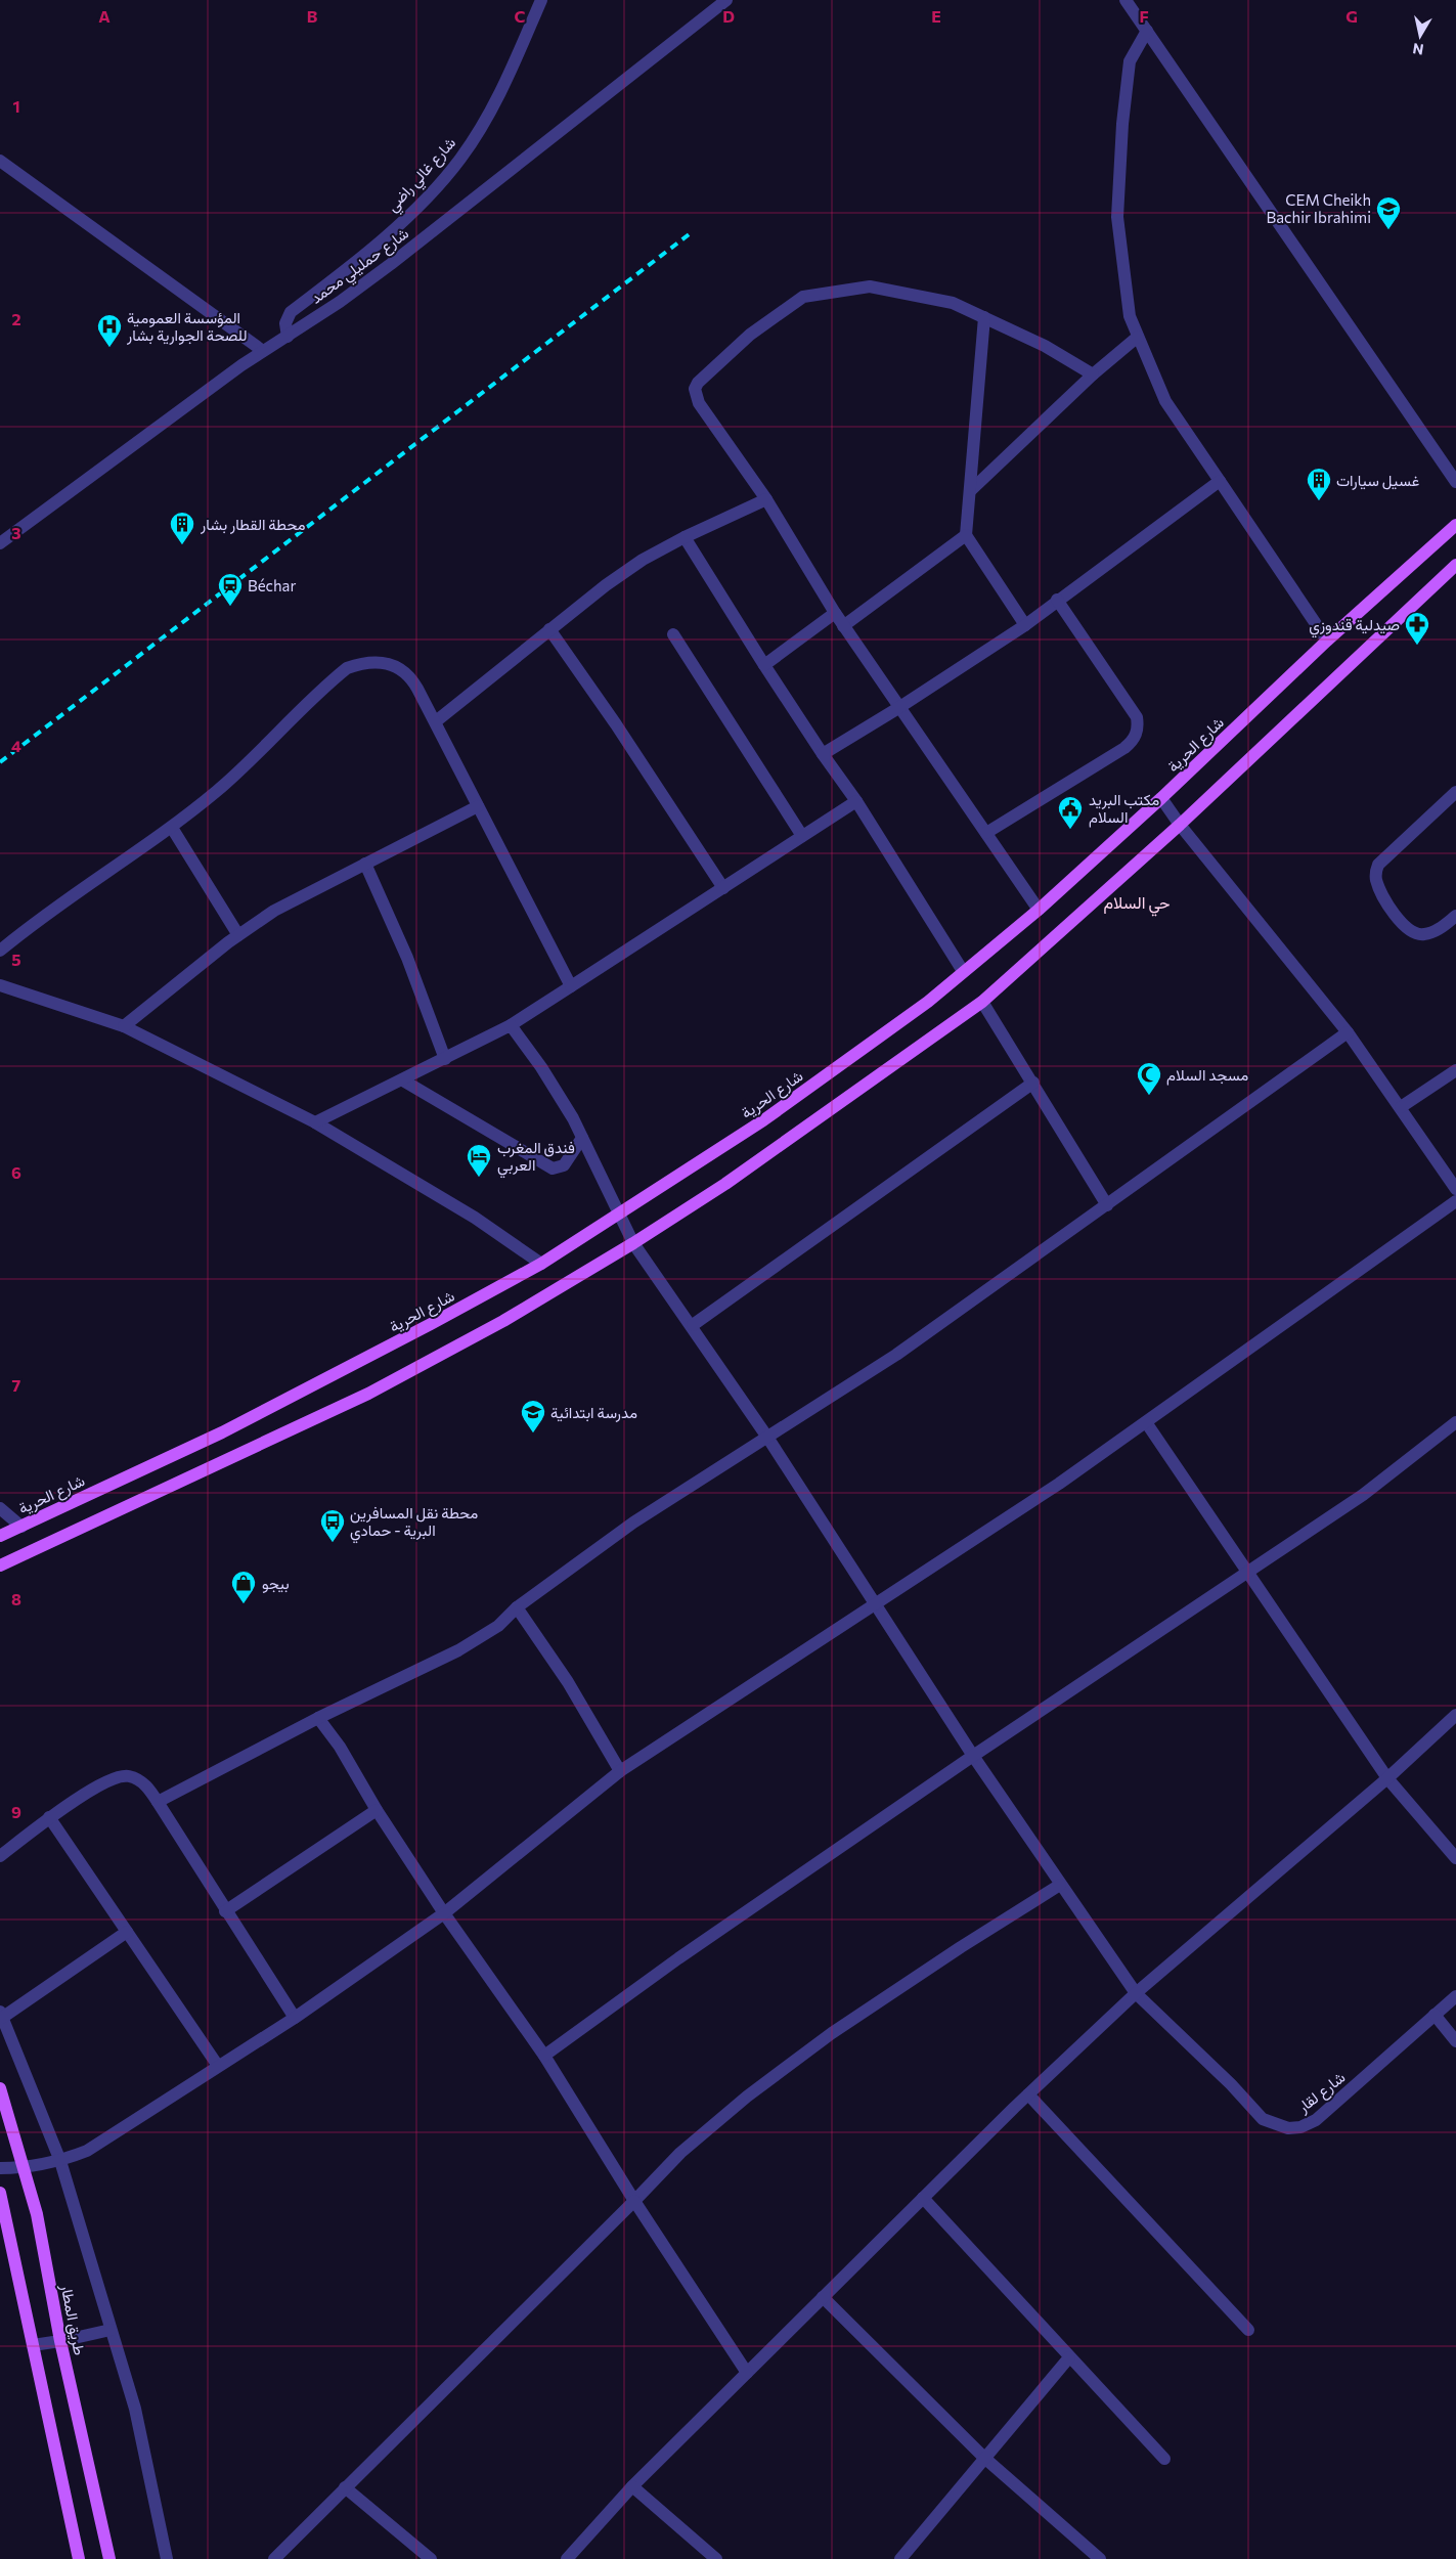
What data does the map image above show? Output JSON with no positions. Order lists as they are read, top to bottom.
{
  "streets": {
    "main road": ["شارع الحرية", "طريق المطار"],
    "street": ["شارع غالي راضي", "شارع حمليلي محمد", "شارع لقار"]
  },
  "crossings": [
    ["شارع غالي راضي", "شارع حمليلي محمد"],
    ["شارع الحرية", "شارع لقار"]
  ],
  "districts": ["حي السلام"],
  "places": {
    "school or university": ["CEM Cheikh Bachir Ibrahimi", "مدرسة ابتدائية"],
    "hospital": ["المؤسسة العمومية للصحة الجوارية بشار"],
    "building": ["غسيل سيارات", "محطة القطار بشار"],
    "station": ["Béchar"],
    "pharmacy": ["صيدلية قندوزي"],
    "public building": ["مكتب البريد السلام"],
    "mosque": ["مسجد السلام"],
    "hotel": ["فندق المغرب العربي"],
    "bus stop": ["محطة نقل المسافرين البرية - حمادي"],
    "shop": ["بيجو"]
  },
  "north": "bottom",
  "grid": {
    "columns": [
      "A",
      "B",
      "C",
      "D",
      "E",
      "F",
      "G"
    ],
    "rows": [
      "1",
      "2",
      "3",
      "4",
      "5",
      "6",
      "7",
      "8",
      "9"
    ]
  }
}
